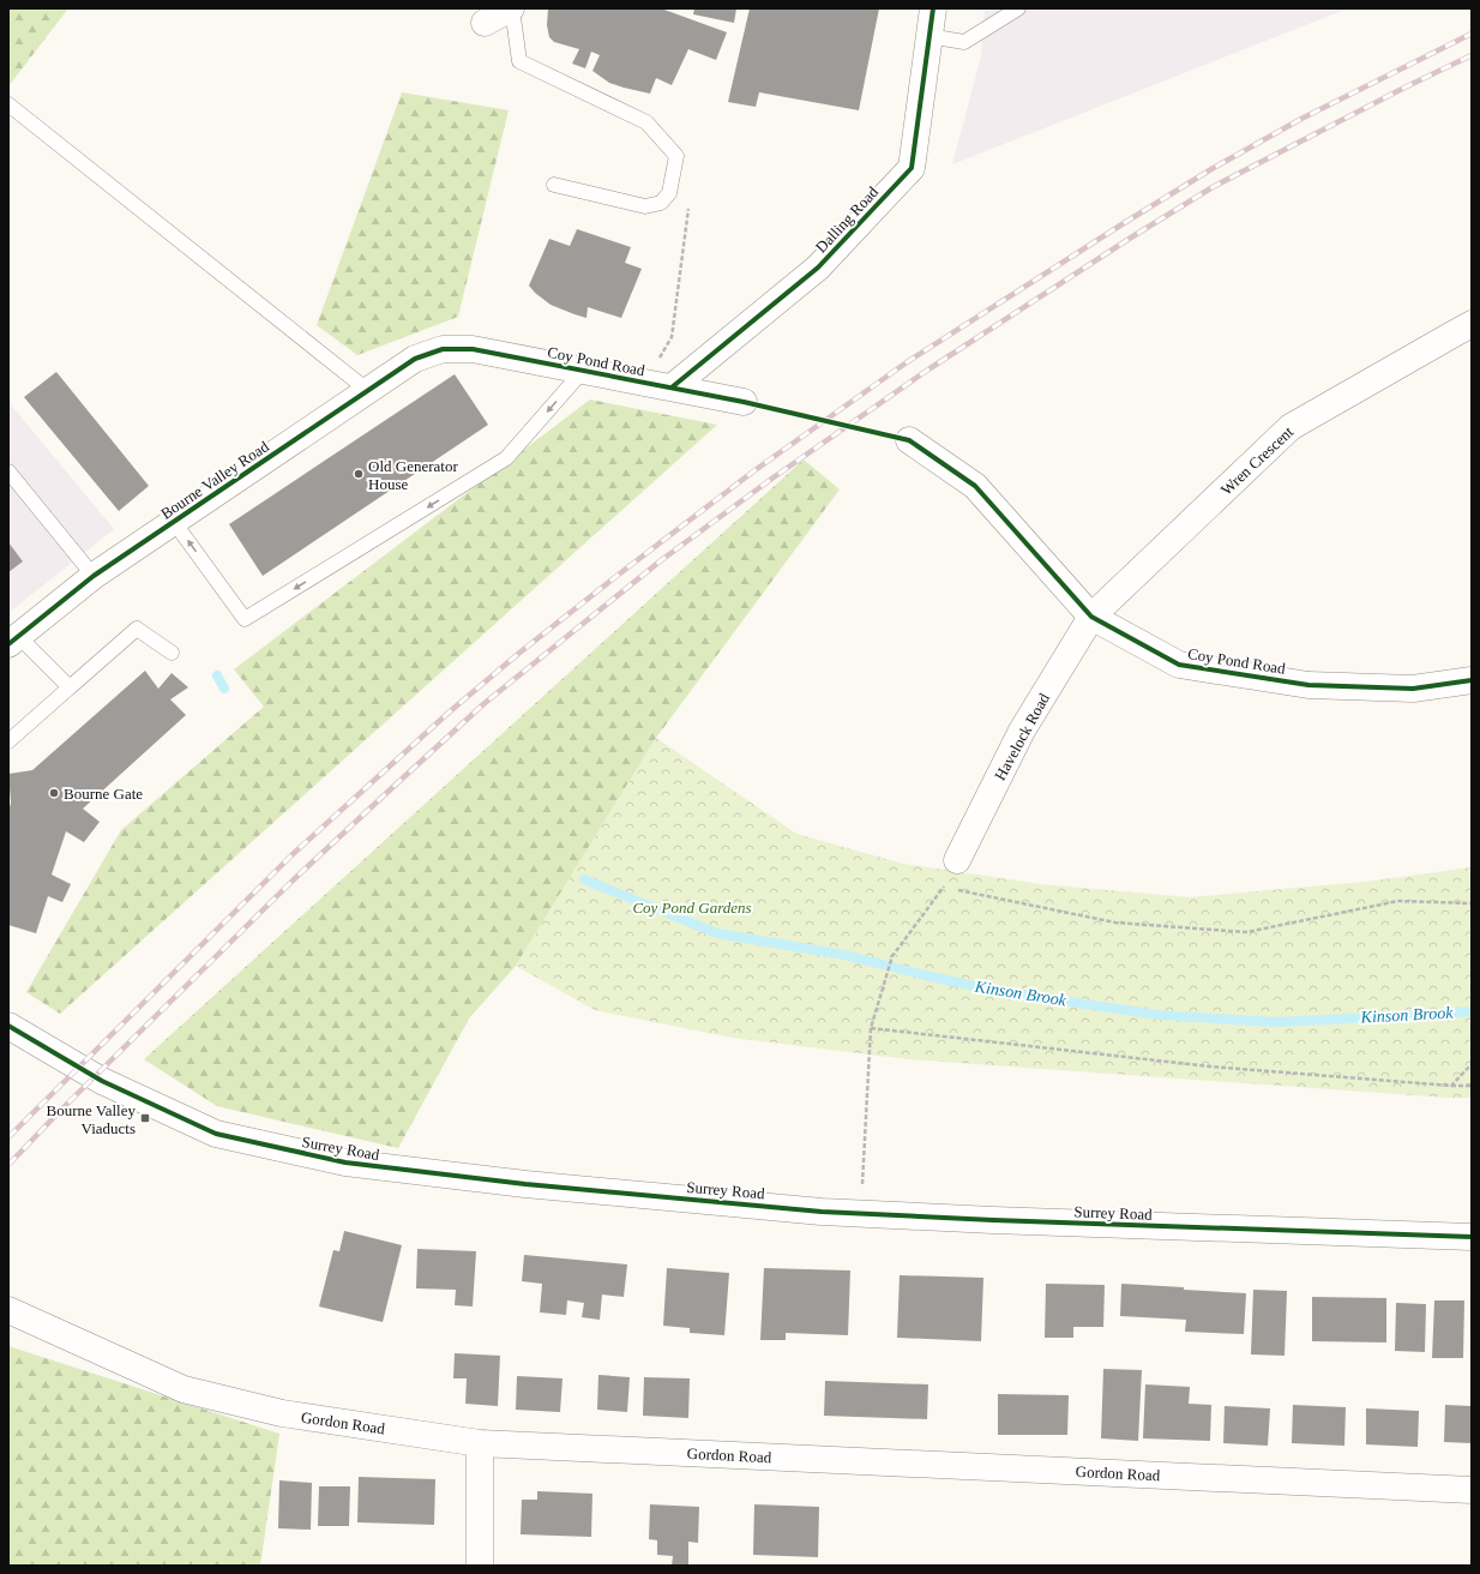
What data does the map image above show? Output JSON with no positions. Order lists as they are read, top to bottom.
{
  "streets": {
    "street": [
      "Dalling Road",
      "Coy Pond Road",
      "Wren Crescent",
      "Bourne Valley Road",
      "Havelock Road",
      "Surrey Road",
      "Gordon Road"
    ]
  },
  "crossings": [
    ["Dalling Road", "Coy Pond Road"],
    ["Coy Pond Road", "Wren Crescent"],
    ["Coy Pond Road", "Bourne Valley Road"],
    ["Coy Pond Road", "Havelock Road"],
    ["Wren Crescent", "Havelock Road"]
  ],
  "water": ["Kinson Brook"],
  "parks": ["Coy Pond Gardens"],
  "places": {
    "other": ["Old Generator House", "Bourne Gate"],
    "transit": ["Bourne Valley Viaducts"]
  }
}
